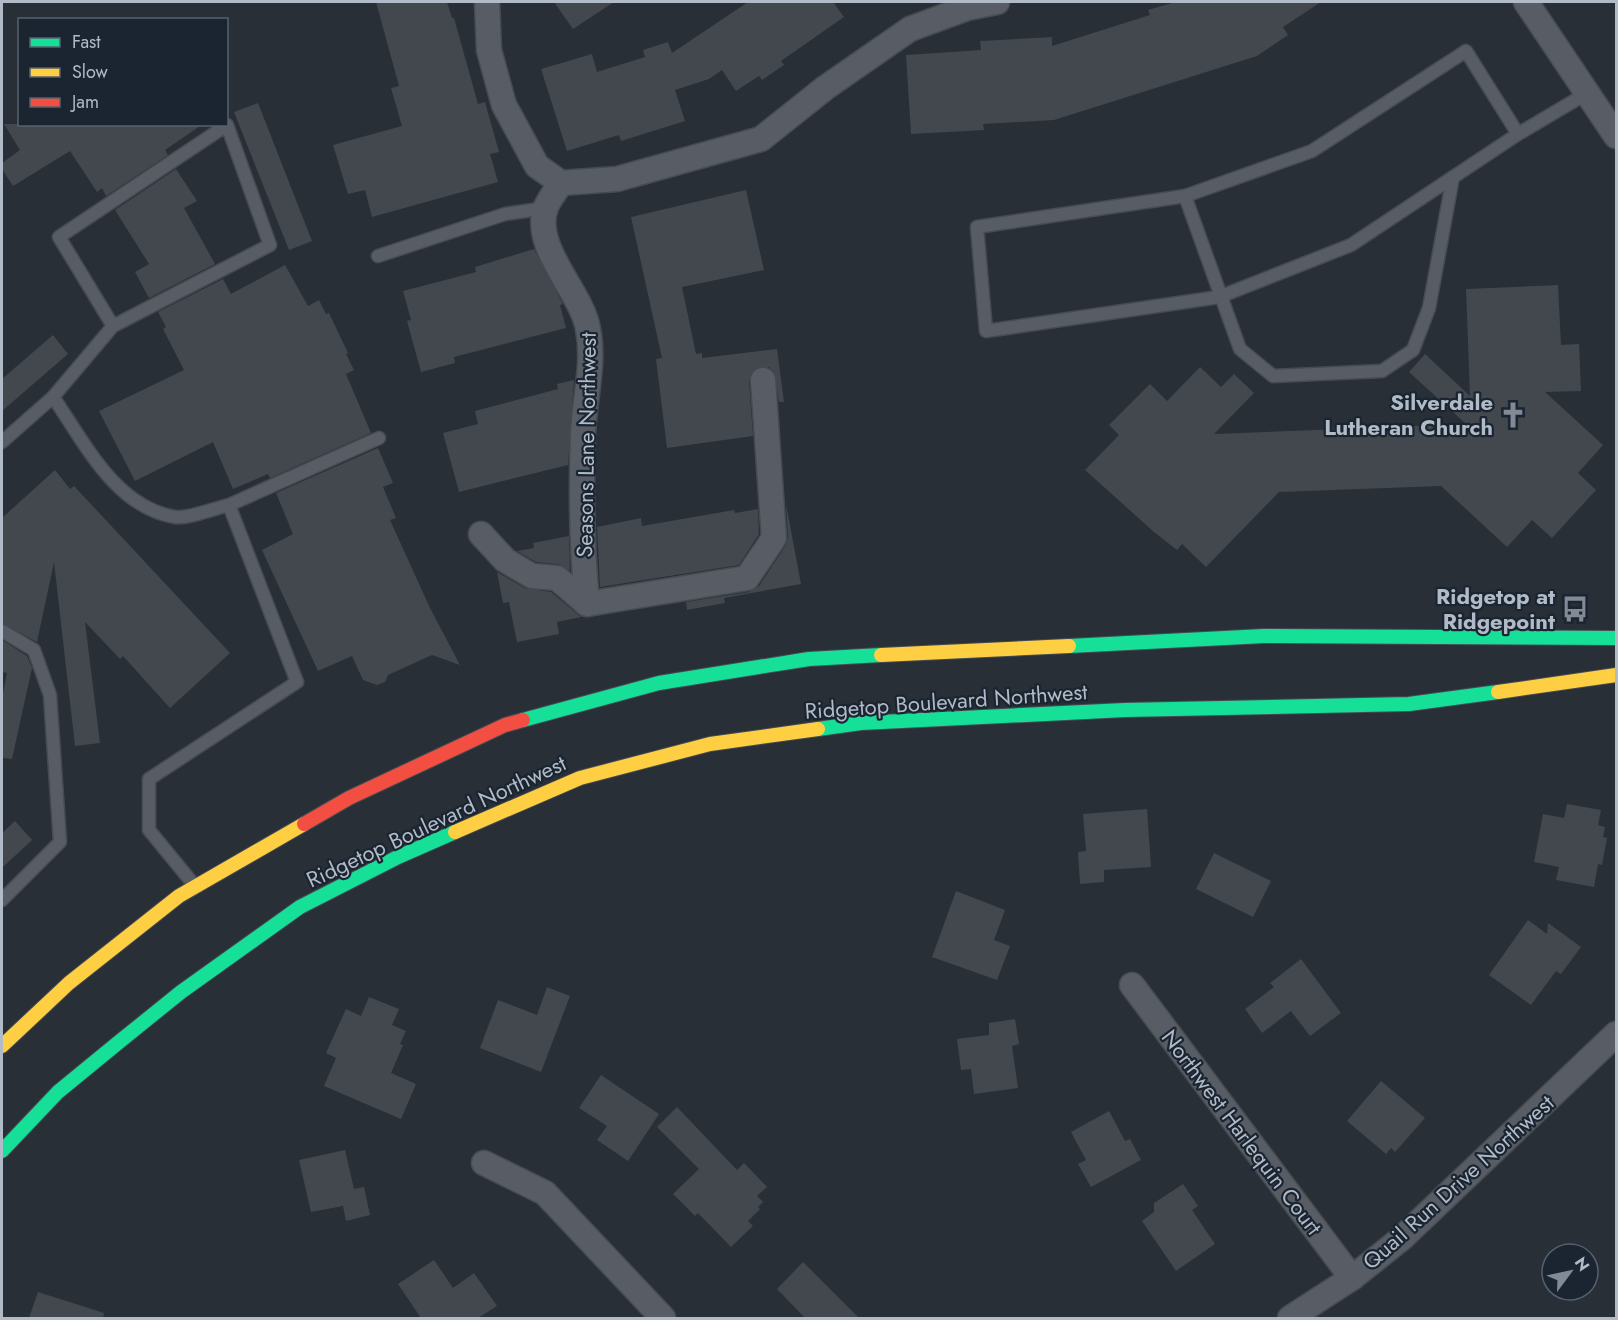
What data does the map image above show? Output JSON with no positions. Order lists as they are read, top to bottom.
{
  "streets": {
    "main road": ["Ridgetop Boulevard Northwest"],
    "street": ["Seasons Lane Northwest", "Northwest Harlequin Court", "Quail Run Drive Northwest"]
  },
  "crossings": [
    ["Northwest Harlequin Court", "Quail Run Drive Northwest"]
  ],
  "places": {
    "church": ["Silverdale Lutheran Church"],
    "bus stop": ["Ridgetop at Ridgepoint"]
  },
  "legend": ["Fast", "Slow", "Jam"],
  "north": "top right"
}
